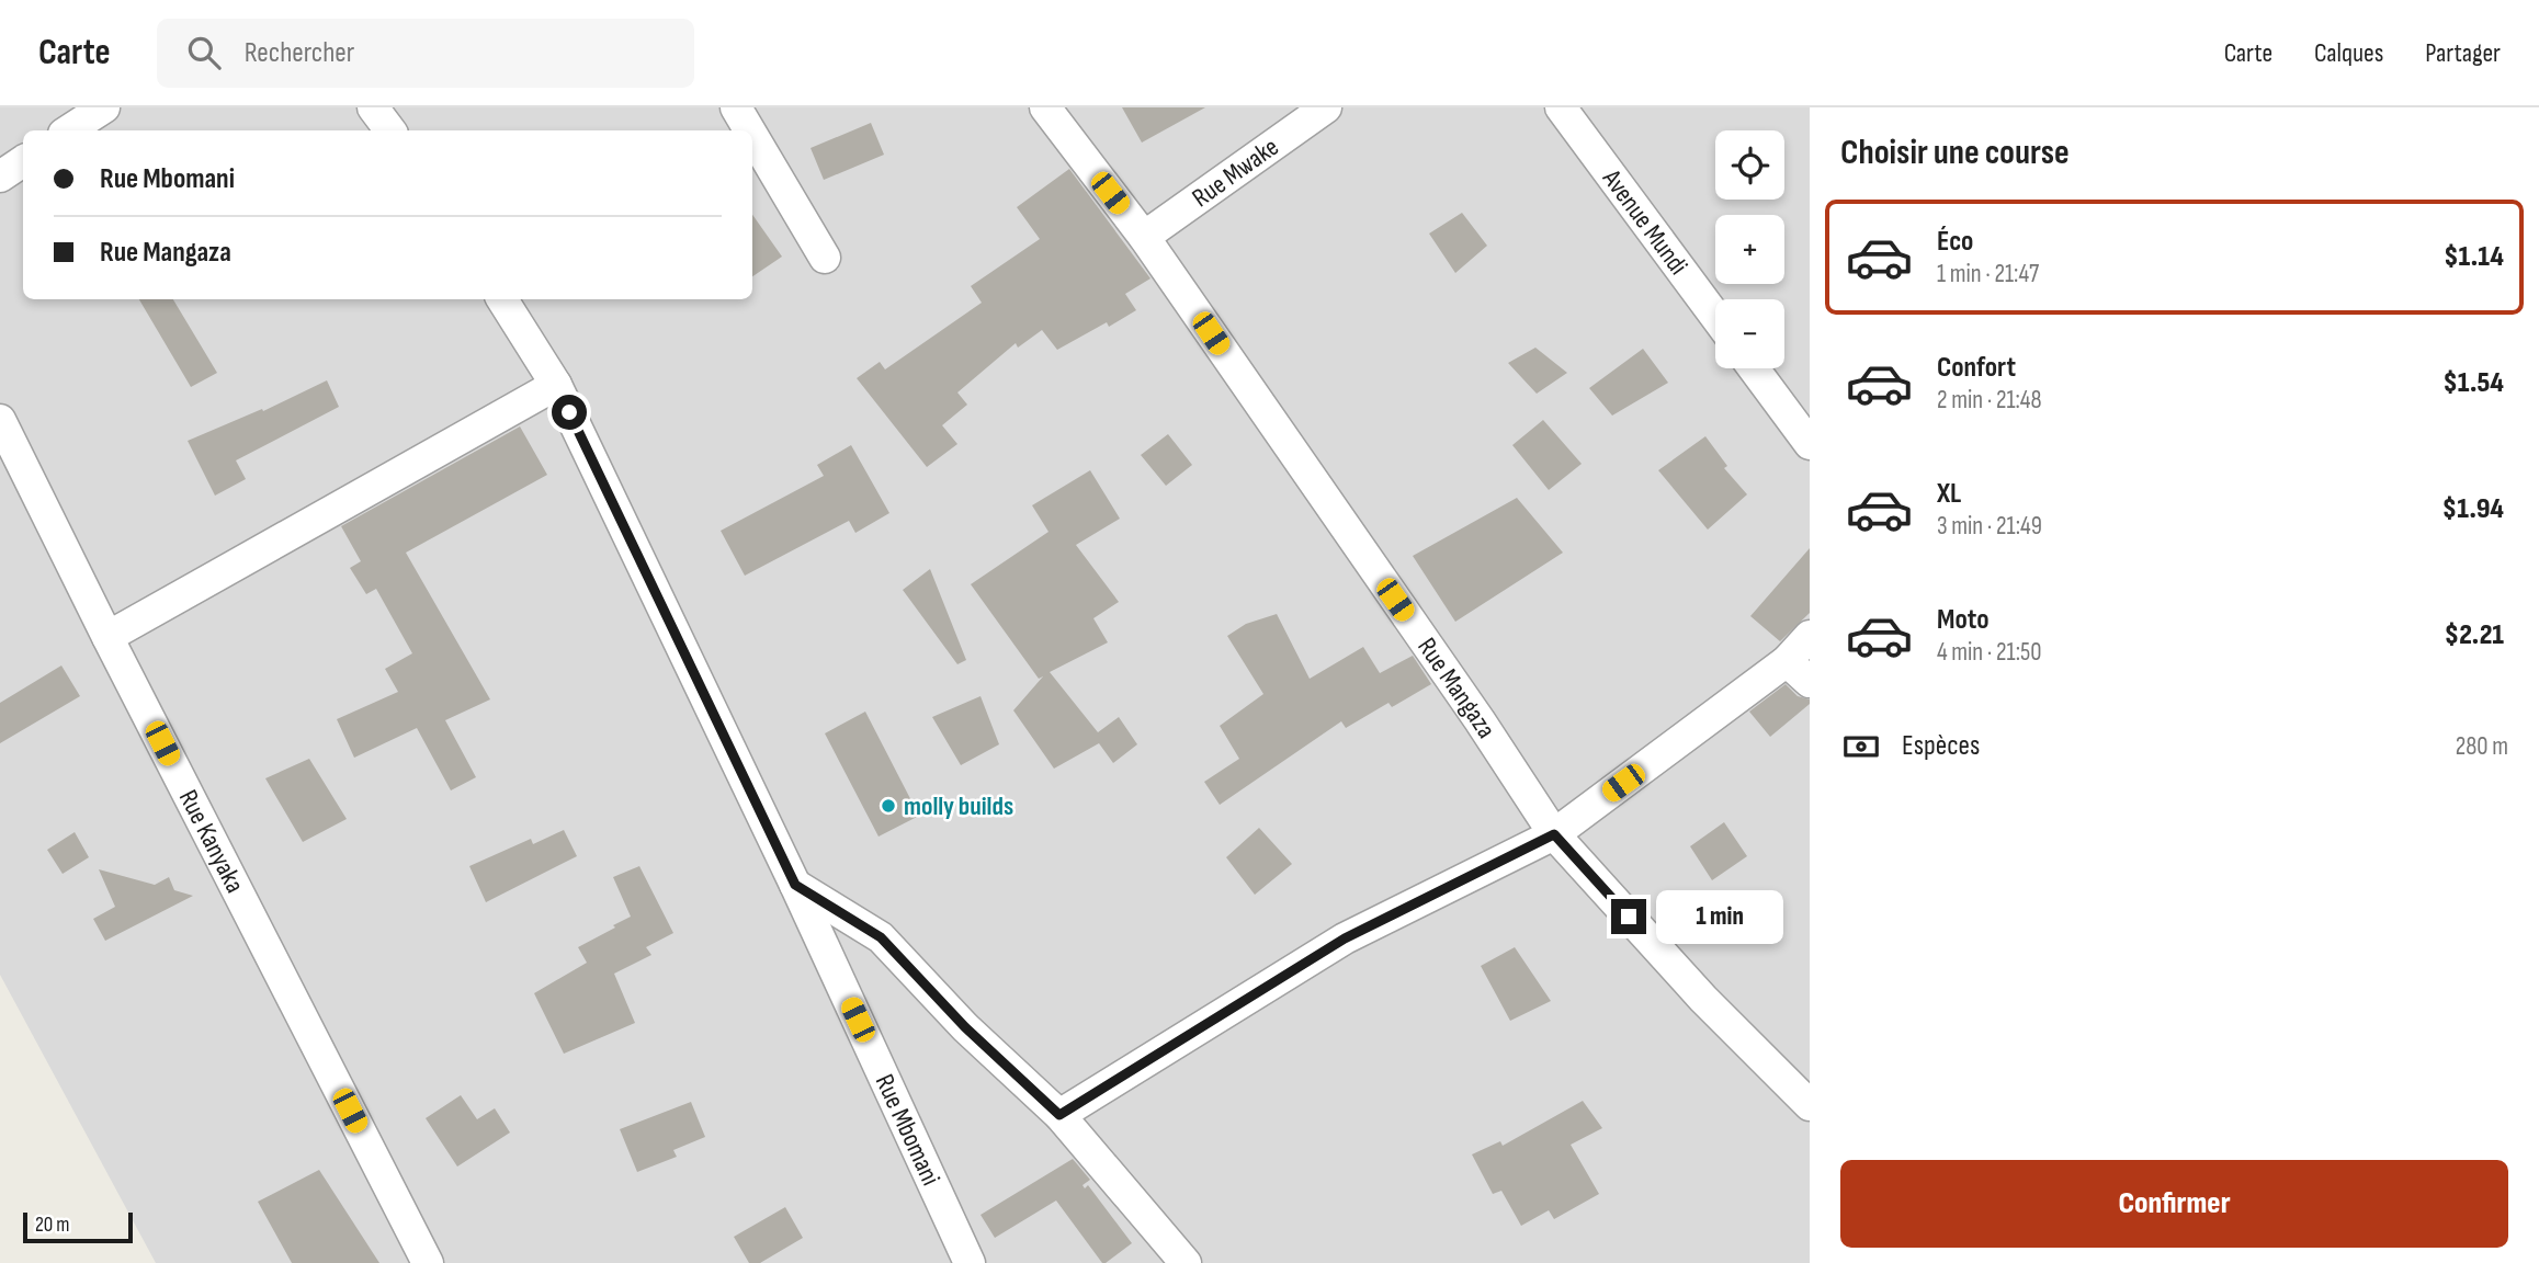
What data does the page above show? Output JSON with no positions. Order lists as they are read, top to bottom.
{
  "streets": {
    "street": [
      "Rue Mwake",
      "Avenue Mundi",
      "Rue Mangaza",
      "Rue Kanyaka",
      "Rue Mbomani"
    ]
  },
  "crossings": [
    ["Rue Mwake", "Rue Mangaza"]
  ],
  "places": ["molly builds"],
  "scale_bar": "20 m",
  "page": {
    "header": "Carte",
    "search": "Rechercher",
    "nav": ["Carte", "Calques", "Partager"],
    "heading": "Choisir une course",
    "map_buttons": ["+", "−"],
    "banner": ["Rue Mbomani", "Rue Mangaza"],
    "list": [
      {
        "name": "Éco",
        "note": "1 min · 21:47",
        "value": "$1.14"
      },
      {
        "name": "Confort",
        "note": "2 min · 21:48",
        "value": "$1.54"
      },
      {
        "name": "XL",
        "note": "3 min · 21:49",
        "value": "$1.94"
      },
      {
        "name": "Moto",
        "note": "4 min · 21:50",
        "value": "$2.21"
      }
    ],
    "pay": ["Espèces", "280 m"],
    "bubble": "1 min",
    "buttons": "Confirmer",
    "scale": "20 m"
  }
}
